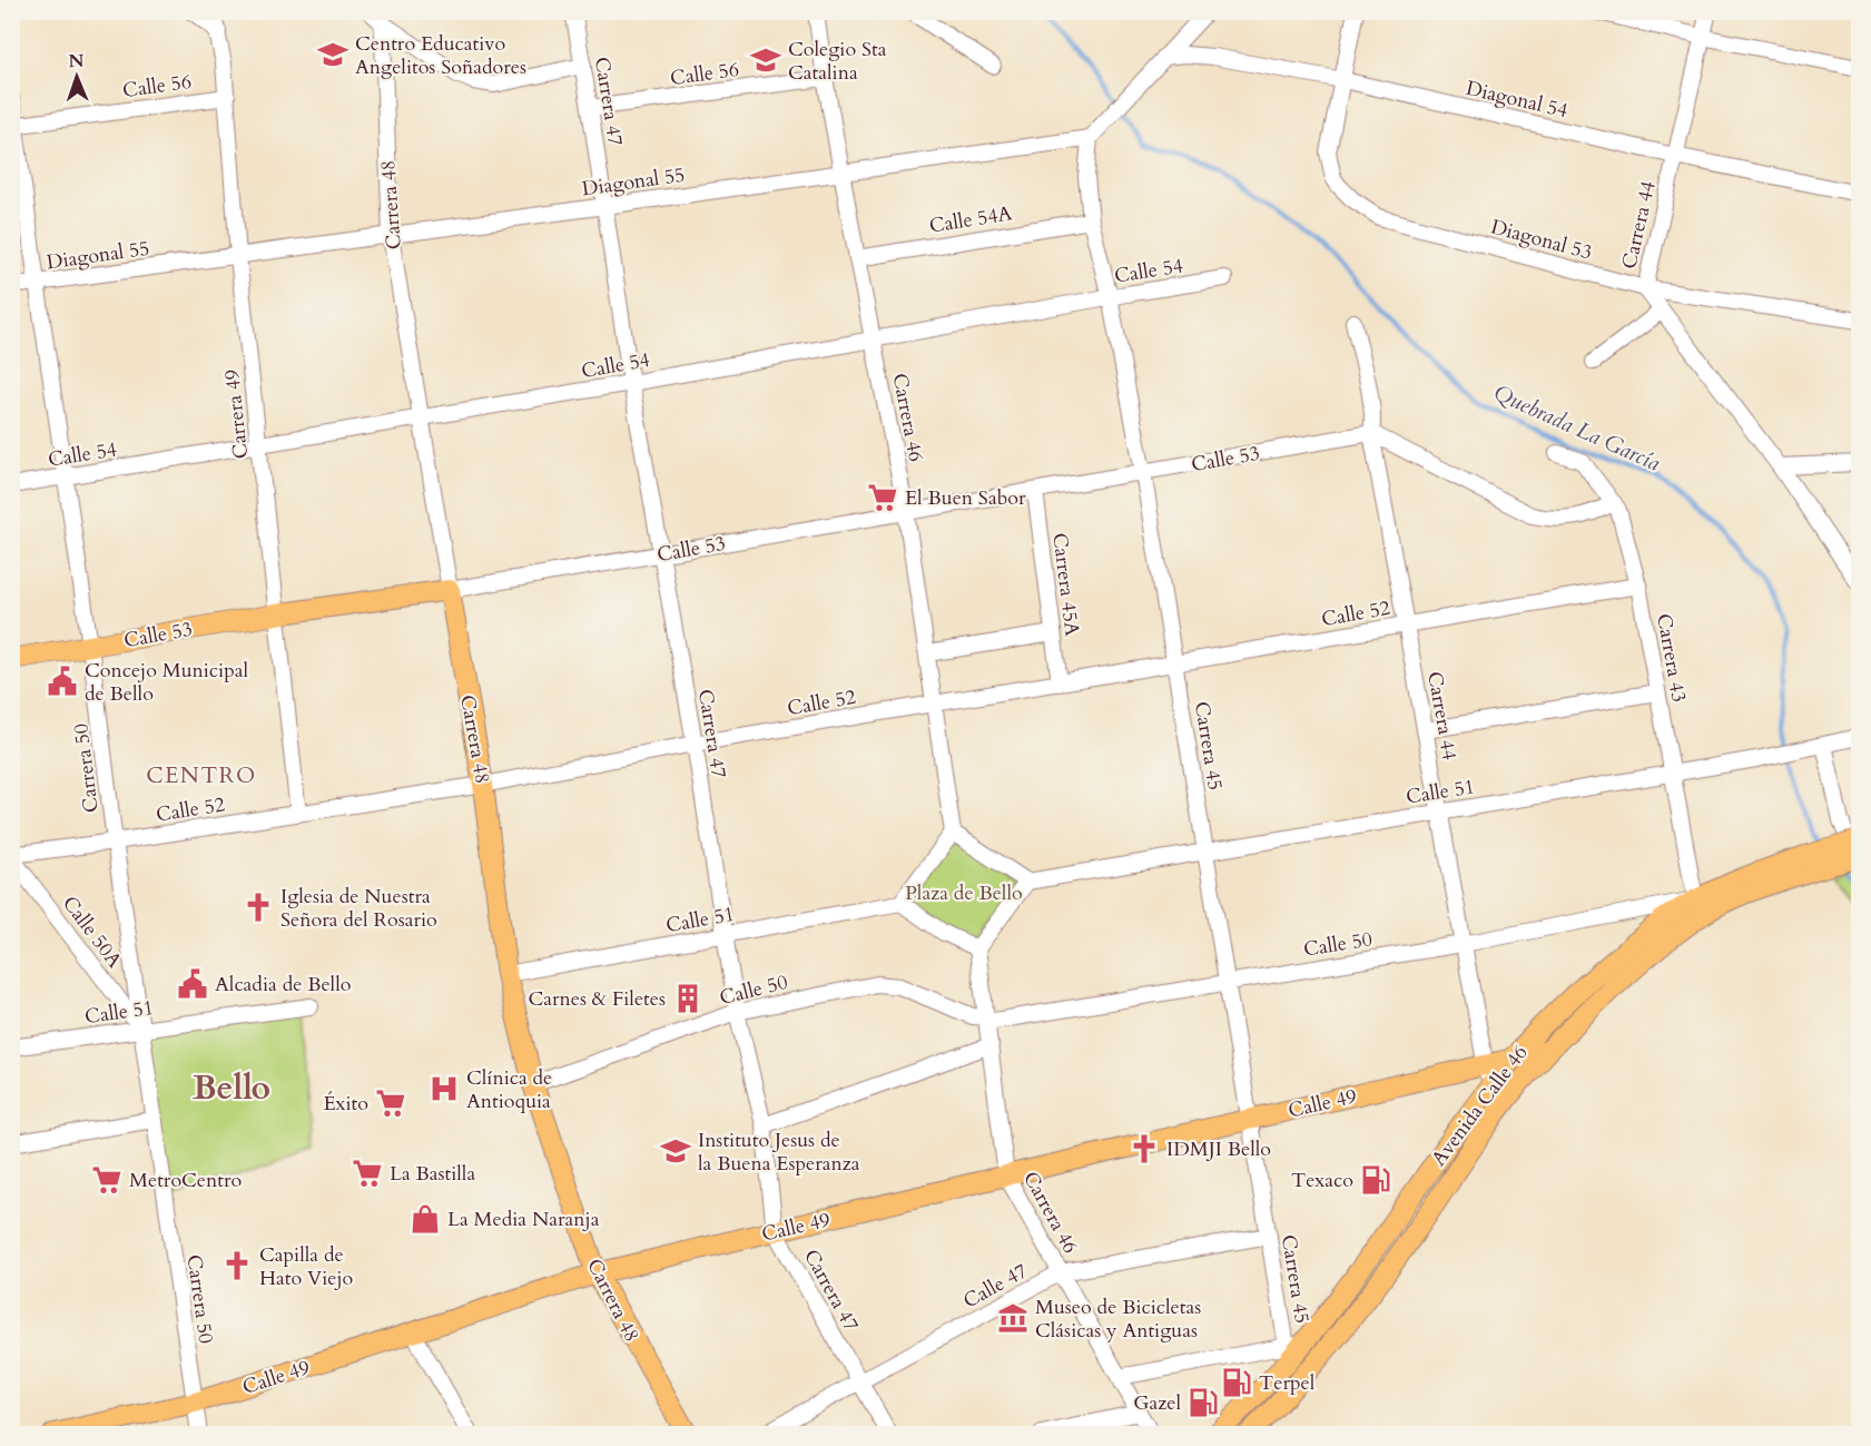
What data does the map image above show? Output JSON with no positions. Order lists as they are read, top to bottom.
{
  "streets": {
    "main road": [
      "Carrera 48",
      "Calle 53",
      "Calle 49",
      "Avenida Calle 46"
    ],
    "street": [
      "Calle 56",
      "Diagonal 54",
      "Carrera 47",
      "Diagonal 55",
      "Calle 54A",
      "Carrera 44",
      "Diagonal 53",
      "Calle 54",
      "Carrera 49",
      "Carrera 46",
      "Carrera 45A",
      "Calle 52",
      "Carrera 43",
      "Carrera 45",
      "Carrera 50",
      "Calle 51",
      "Calle 50A",
      "Calle 50",
      "Calle 47"
    ]
  },
  "crossings": [
    ["Calle 56", "Carrera 47"],
    ["Calle 56", "Carrera 49"],
    ["Calle 56", "Carrera 46"],
    ["Calle 56", "Carrera 50"],
    ["Diagonal 54", "Carrera 44"],
    ["Diagonal 54", "Diagonal 53"],
    ["Carrera 47", "Diagonal 55"],
    ["Carrera 47", "Calle 54"],
    ["Carrera 47", "Calle 53"],
    ["Carrera 47", "Calle 52"],
    ["Carrera 47", "Calle 51"],
    ["Carrera 47", "Calle 50"],
    ["Carrera 47", "Calle 49"],
    ["Carrera 47", "Calle 47"],
    ["Diagonal 55", "Carrera 48"],
    ["Diagonal 55", "Carrera 49"],
    ["Diagonal 55", "Carrera 46"],
    ["Diagonal 55", "Carrera 45"],
    ["Diagonal 55", "Carrera 50"],
    ["Carrera 48", "Calle 54"],
    ["Carrera 48", "Calle 53"],
    ["Carrera 48", "Calle 52"],
    ["Carrera 48", "Calle 51"],
    ["Carrera 48", "Calle 50"],
    ["Carrera 48", "Calle 49"],
    ["Calle 54A", "Carrera 46"],
    ["Calle 54A", "Carrera 45"],
    ["Carrera 44", "Diagonal 53"],
    ["Carrera 44", "Calle 53"],
    ["Carrera 44", "Calle 52"],
    ["Carrera 44", "Calle 51"],
    ["Carrera 44", "Calle 50"],
    ["Carrera 44", "Calle 49"],
    ["Carrera 44", "Avenida Calle 46"],
    ["Calle 54", "Carrera 49"],
    ["Calle 54", "Carrera 46"],
    ["Calle 54", "Carrera 45"],
    ["Calle 54", "Carrera 50"],
    ["Carrera 49", "Calle 53"],
    ["Carrera 49", "Calle 52"],
    ["Carrera 46", "Calle 53"],
    ["Carrera 46", "Calle 52"],
    ["Carrera 46", "Calle 50"],
    ["Carrera 46", "Calle 49"],
    ["Carrera 46", "Calle 47"],
    ["Calle 53", "Carrera 45A"],
    ["Calle 53", "Carrera 45"],
    ["Calle 53", "Carrera 50"],
    ["Carrera 45A", "Calle 52"],
    ["Calle 52", "Carrera 43"],
    ["Calle 52", "Carrera 45"],
    ["Calle 52", "Carrera 50"],
    ["Calle 52", "Calle 50A"],
    ["Carrera 43", "Calle 51"],
    ["Carrera 43", "Calle 50"],
    ["Carrera 43", "Avenida Calle 46"],
    ["Carrera 45", "Calle 51"],
    ["Carrera 45", "Calle 50"],
    ["Carrera 45", "Calle 49"],
    ["Carrera 45", "Avenida Calle 46"],
    ["Carrera 45", "Calle 47"],
    ["Carrera 50", "Calle 51"],
    ["Carrera 50", "Calle 50A"],
    ["Carrera 50", "Calle 49"],
    ["Calle 51", "Calle 50A"],
    ["Calle 50", "Avenida Calle 46"],
    ["Calle 49", "Avenida Calle 46"]
  ],
  "districts": ["CENTRO", "Bello"],
  "water": ["Quebrada La García"],
  "parks": ["Plaza de Bello"],
  "places": {
    "school or university": ["Centro Educativo Angelitos Soñadores", "Colegio Sta Catalina", "Instituto Jesus de la Buena Esperanza"],
    "supermarket": [
      "El Buen Sabor",
      "Éxito",
      "La Bastilla",
      "MetroCentro"
    ],
    "public building": ["Concejo Municipal de Bello", "Alcadia de Bello"],
    "church": ["Iglesia de Nuestra Señora del Rosario", "IDMJI Bello", "Capilla de Hato Viejo"],
    "building": ["Carnes & Filetes"],
    "hospital": ["Clínica de Antioquia"],
    "fuel station": ["Texaco", "Terpel", "Gazel"],
    "shop": ["La Media Naranja"],
    "museum": ["Museo de Bicicletas Clásicas y Antiguas"]
  },
  "north": "top"
}
